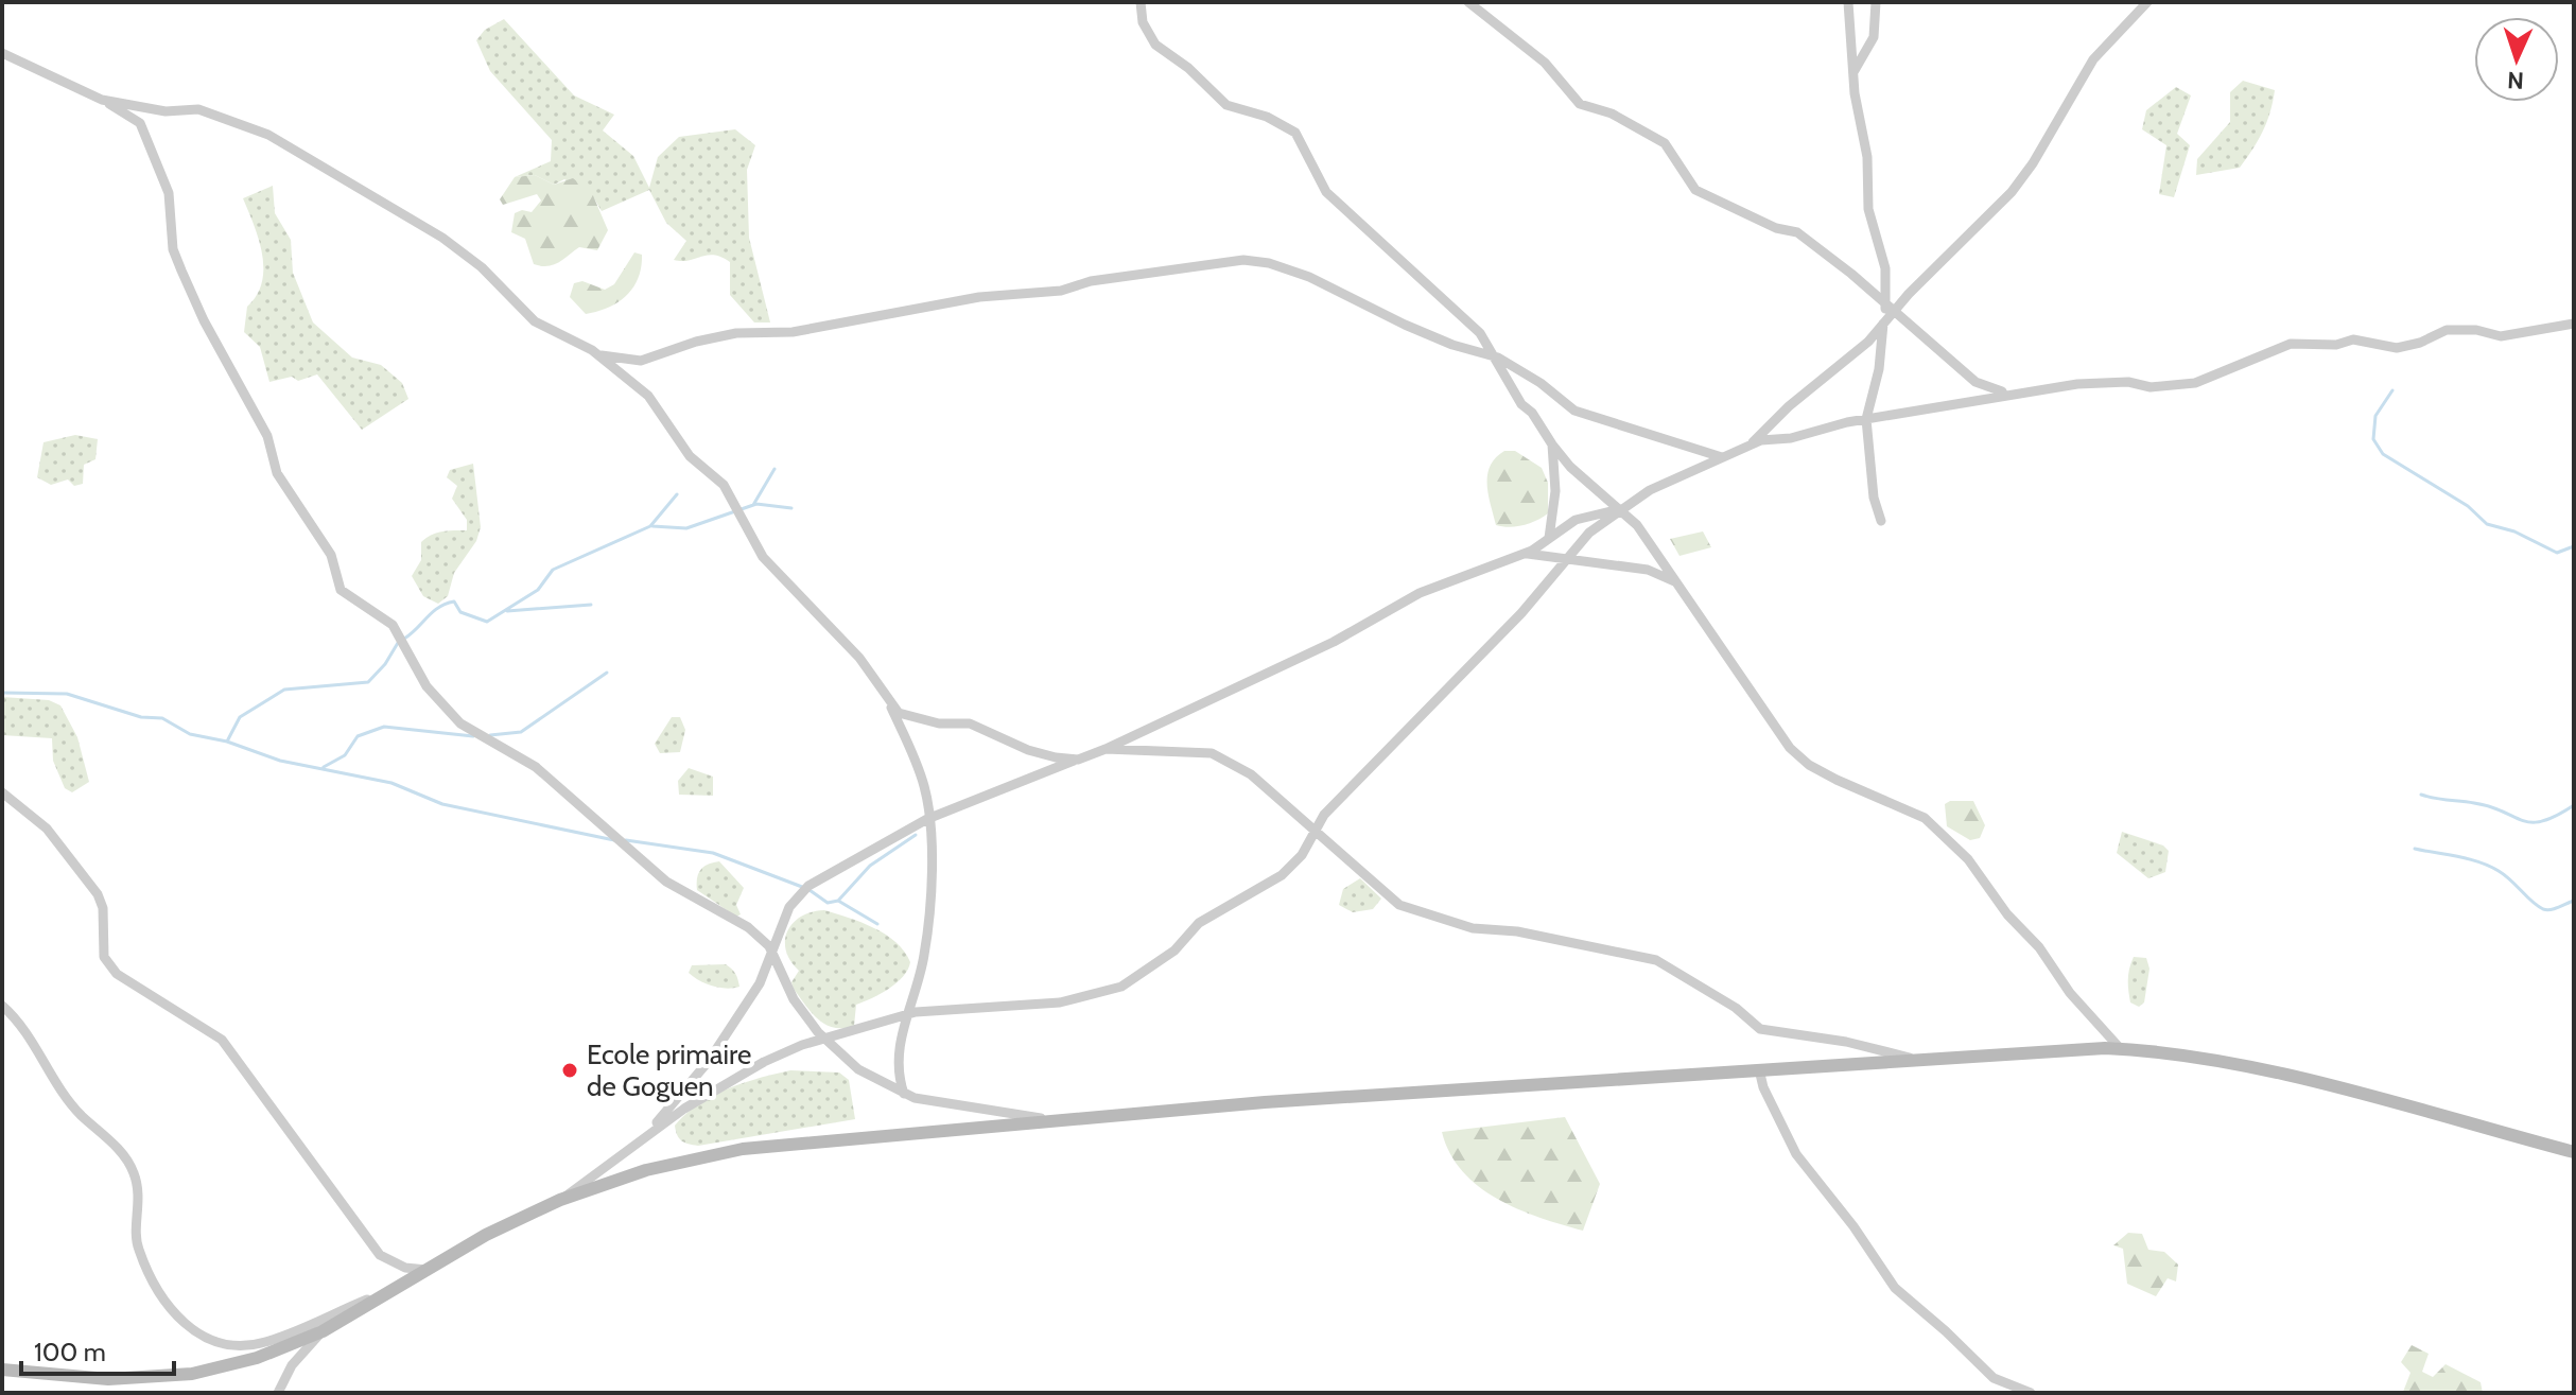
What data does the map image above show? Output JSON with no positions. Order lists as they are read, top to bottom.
{
  "places": ["Ecole primaire de Goguen"],
  "scale_bar": "100 m",
  "north": "bottom"
}
